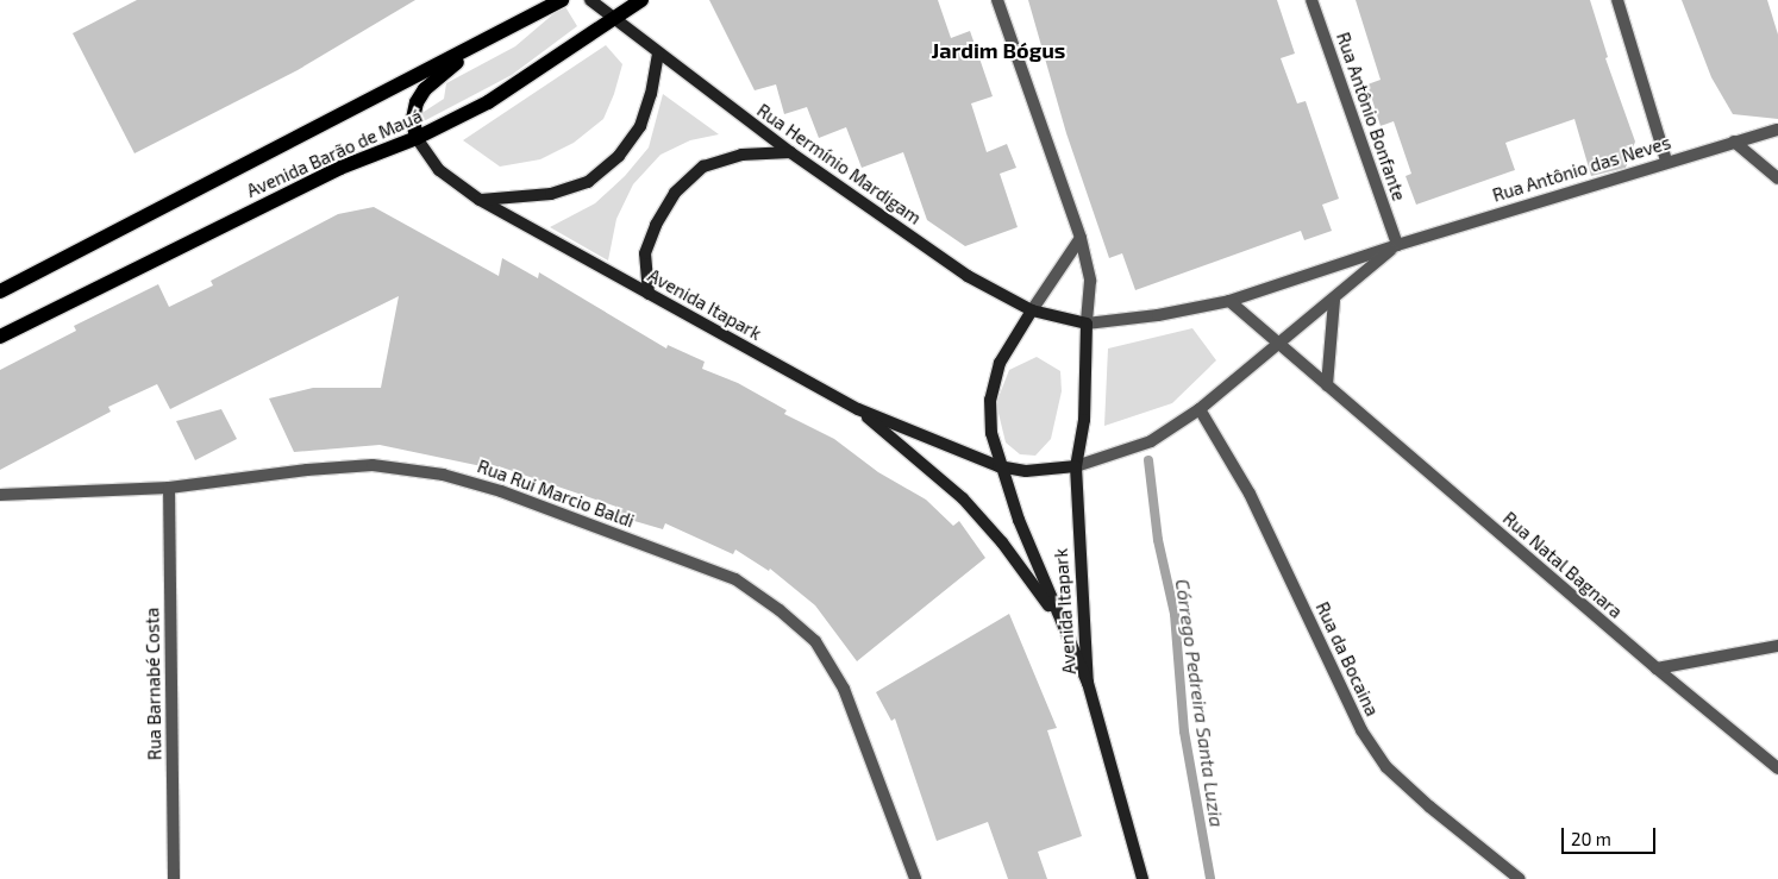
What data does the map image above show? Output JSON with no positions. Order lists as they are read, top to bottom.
{
  "streets": {
    "main road": ["Avenida Barão de Mauá", "Rua Hermínio Mardigam", "Avenida Itapark"],
    "street": [
      "Rua Antônio Bonfante",
      "Rua Antônio das Neves",
      "Rua Rui Marcio Baldi",
      "Rua Natal Bagnara",
      "Rua da Bocaina",
      "Rua Barnabé Costa"
    ]
  },
  "crossings": [
    ["Rua Antônio Bonfante", "Rua Antônio das Neves"],
    ["Avenida Barão de Mauá", "Rua Hermínio Mardigam"],
    ["Avenida Barão de Mauá", "Avenida Itapark"],
    ["Rua Hermínio Mardigam", "Rua Antônio das Neves"],
    ["Rua Hermínio Mardigam", "Avenida Itapark"],
    ["Rua Antônio das Neves", "Avenida Itapark"],
    ["Rua Antônio das Neves", "Rua Natal Bagnara"],
    ["Rua Antônio das Neves", "Rua da Bocaina"],
    ["Rua Rui Marcio Baldi", "Rua Barnabé Costa"]
  ],
  "districts": ["Jardim Bógus"],
  "water": ["Córrego Pedreira Santa Luzia"],
  "scale_bar": "20 m"
}
